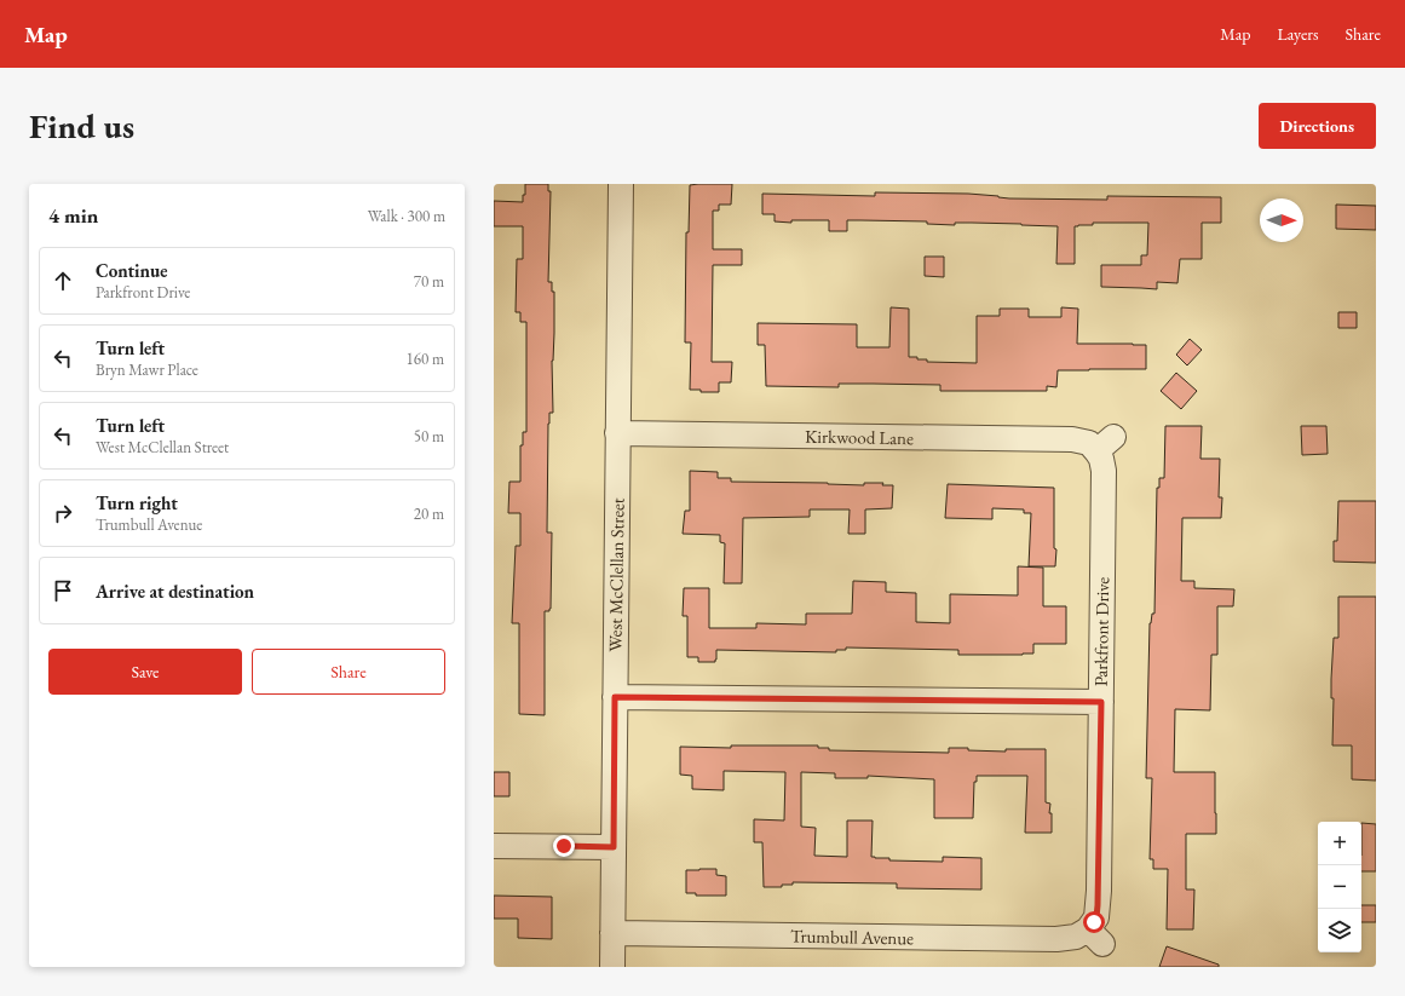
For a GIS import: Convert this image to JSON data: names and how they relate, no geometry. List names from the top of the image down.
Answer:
{
  "streets": {
    "street": [
      "Kirkwood Lane",
      "West McClellan Street",
      "Parkfront Drive",
      "Trumbull Avenue"
    ]
  },
  "crossings": [
    ["Kirkwood Lane", "West McClellan Street"],
    ["Kirkwood Lane", "Parkfront Drive"],
    ["West McClellan Street", "Trumbull Avenue"],
    ["Parkfront Drive", "Trumbull Avenue"]
  ],
  "north": "right",
  "page": {
    "header": "Map",
    "nav": ["Map", "Layers", "Share"],
    "buttons": [
      "Directions",
      ["Save", "Share"]
    ],
    "title": "Find us",
    "heading": ["4 min", "Walk · 300 m"],
    "list": [
      ["Continue", "Parkfront Drive", "70 m"],
      ["Turn left", "Bryn Mawr Place", "160 m"],
      ["Turn left", "West McClellan Street", "50 m"],
      ["Turn right", "Trumbull Avenue", "20 m"],
      "Arrive at destination"
    ],
    "map_buttons": ["+", "−"]
  }
}
